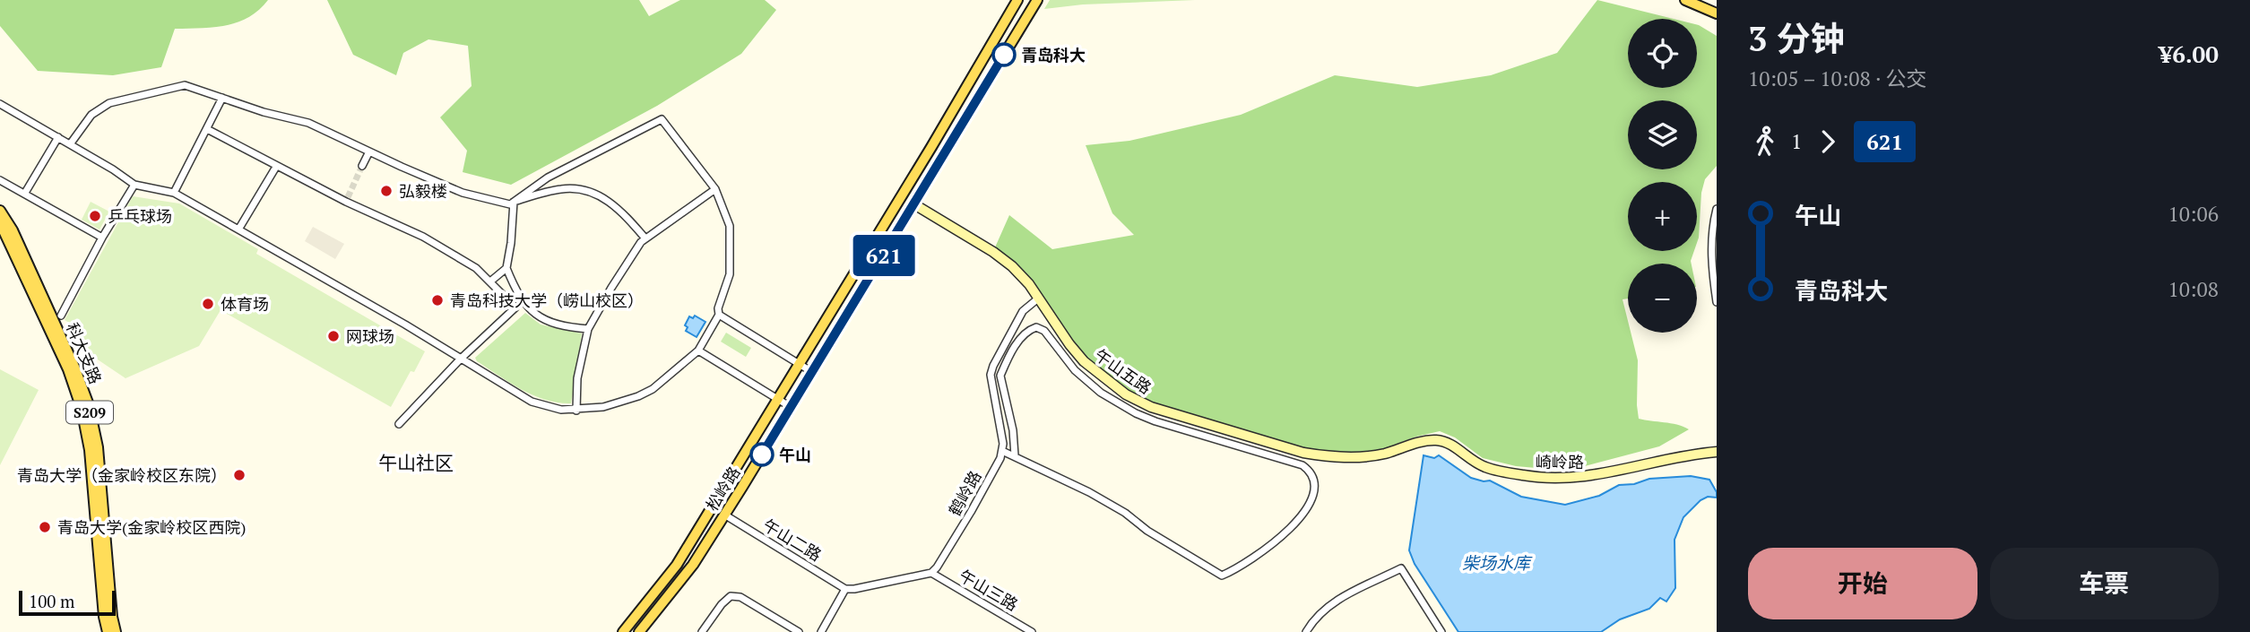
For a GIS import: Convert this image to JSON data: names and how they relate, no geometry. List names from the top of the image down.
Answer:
{
  "streets": {
    "main road": ["科大支路", "S209", "松岭路"],
    "street": [
      "午山五路",
      "崎岭路",
      "鹤岭路",
      "午山二路",
      "午山三路"
    ]
  },
  "crossings": [
    ["午山五路", "崎岭路"],
    ["午山五路", "松岭路"],
    ["松岭路", "午山二路"],
    ["鹤岭路", "午山三路"]
  ],
  "districts": ["午山社区"],
  "water": ["柴场水库"],
  "places": [
    "青岛科大",
    "弘毅楼",
    "乒乓球场",
    "青岛科技大学（崂山校区）",
    "体育场",
    "网球场",
    "午山",
    "青岛大学（金家岭校区东院）",
    "青岛大学(金家岭校区西院)"
  ],
  "lines": ["bus line 621"],
  "scale_bar": "100 m",
  "page": {
    "on_map": "621",
    "heading": ["3 分钟", "10:05 – 10:08 · 公交", "¥6.00"],
    "map_buttons": ["+", "−"],
    "legs": ["1", "621"],
    "list": [
      {
        "name": "午山",
        "value": "10:06"
      },
      {
        "name": "青岛科大",
        "value": "10:08"
      }
    ],
    "buttons": ["开始", "车票"],
    "scale": "100 m"
  }
}
